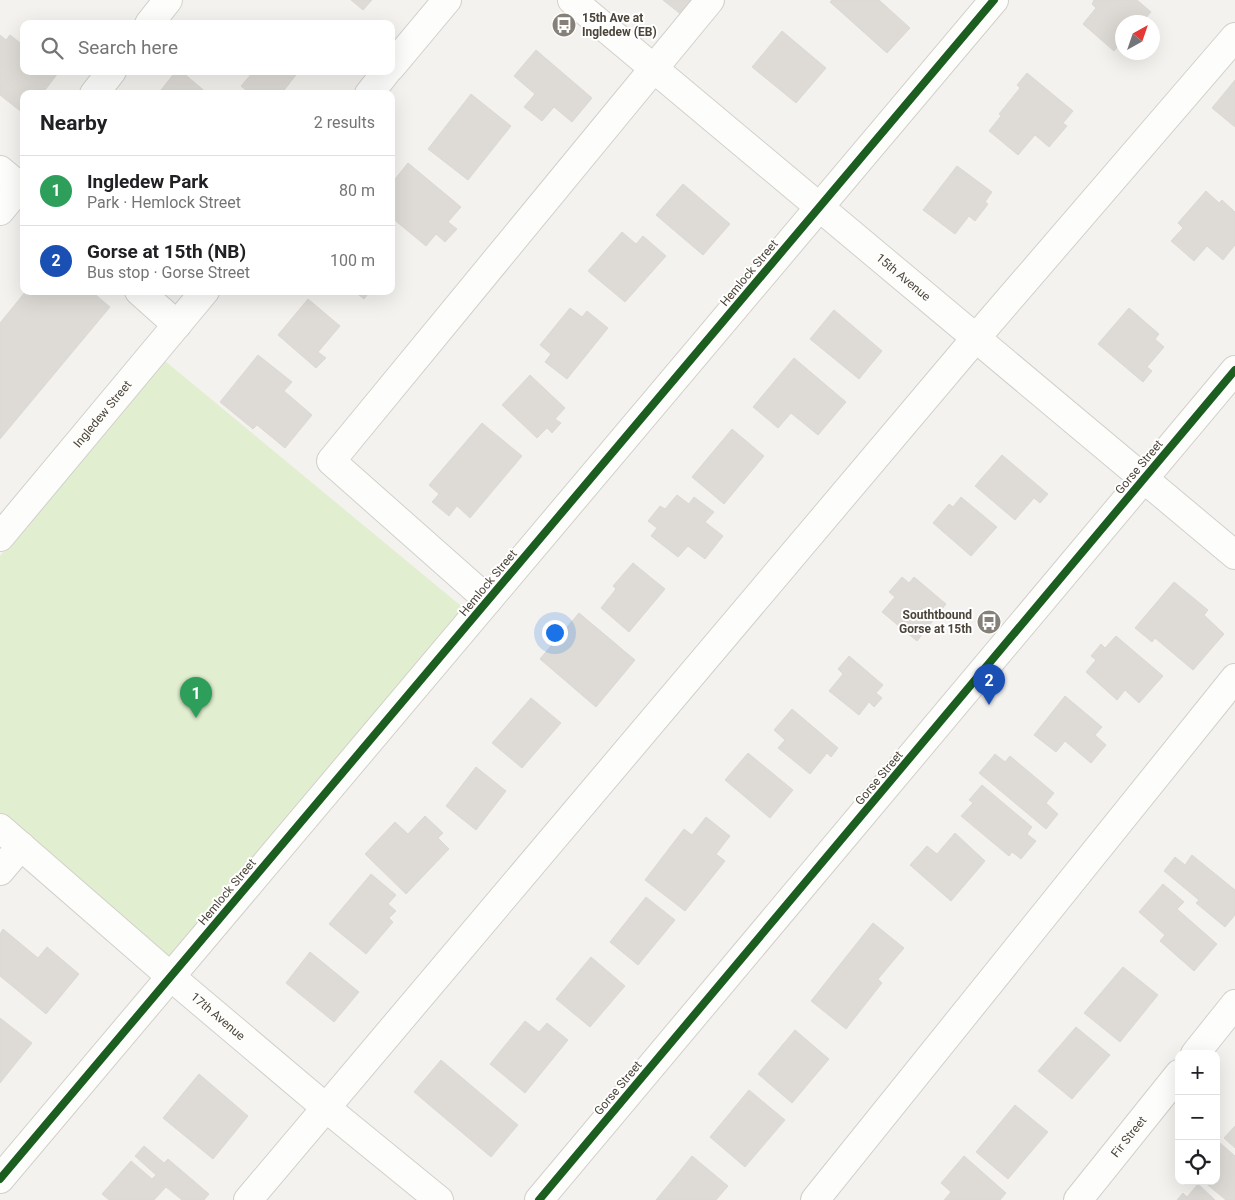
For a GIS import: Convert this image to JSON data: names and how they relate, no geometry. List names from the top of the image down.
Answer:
{
  "streets": {
    "street": [
      "Hemlock Street",
      "15th Avenue",
      "Ingledew Street",
      "Gorse Street",
      "17th Avenue",
      "Fir Street"
    ]
  },
  "crossings": [
    ["Hemlock Street", "15th Avenue"],
    ["Hemlock Street", "17th Avenue"],
    ["15th Avenue", "Gorse Street"]
  ],
  "places": {
    "bus stop": ["15th Ave at Ingledew (EB)", "Southtbound Gorse at 15th"]
  },
  "north": "top right",
  "page": {
    "search": "Search here",
    "heading": ["Nearby", "2 results"],
    "list": [
      {
        "mark": "1",
        "name": "Ingledew Park",
        "note": "Park · Hemlock Street",
        "value": "80 m"
      },
      {
        "mark": "2",
        "name": "Gorse at 15th (NB)",
        "note": "Bus stop · Gorse Street",
        "value": "100 m"
      }
    ],
    "pins": ["2", "1"],
    "map_buttons": ["+", "−"]
  }
}
